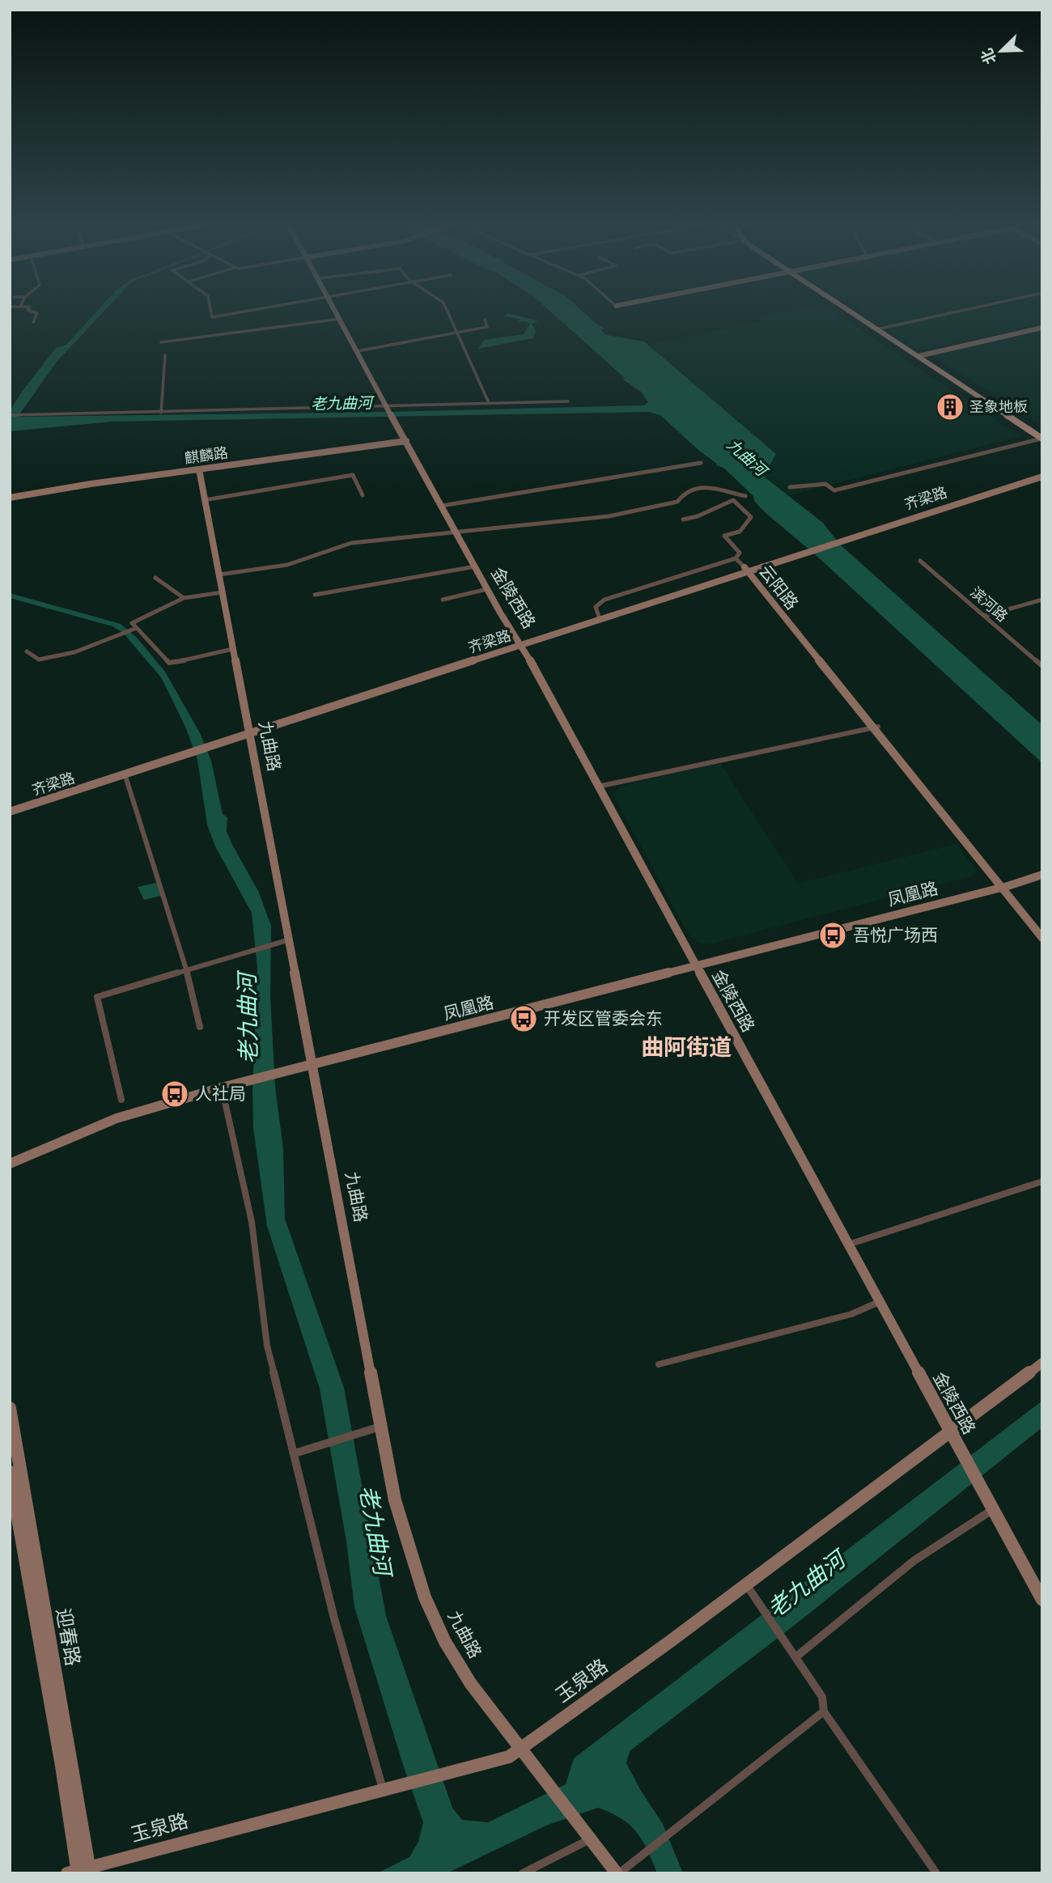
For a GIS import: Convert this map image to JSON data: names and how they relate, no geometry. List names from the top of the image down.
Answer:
{
  "streets": {
    "street": [
      "麒麟路",
      "齐梁路",
      "云阳路",
      "金陵西路",
      "滨河路",
      "九曲路",
      "凤凰路",
      "迎春路",
      "玉泉路"
    ]
  },
  "crossings": [
    ["麒麟路", "金陵西路"],
    ["麒麟路", "九曲路"],
    ["齐梁路", "云阳路"],
    ["齐梁路", "金陵西路"],
    ["齐梁路", "九曲路"],
    ["云阳路", "凤凰路"],
    ["金陵西路", "凤凰路"],
    ["金陵西路", "玉泉路"],
    ["九曲路", "凤凰路"],
    ["九曲路", "玉泉路"],
    ["迎春路", "玉泉路"]
  ],
  "districts": ["曲阿街道"],
  "water": ["老九曲河", "九曲河"],
  "places": {
    "building": ["圣象地板"],
    "bus stop": ["吾悦广场西", "开发区管委会东", "人社局"]
  },
  "north": "bottom left"
}
